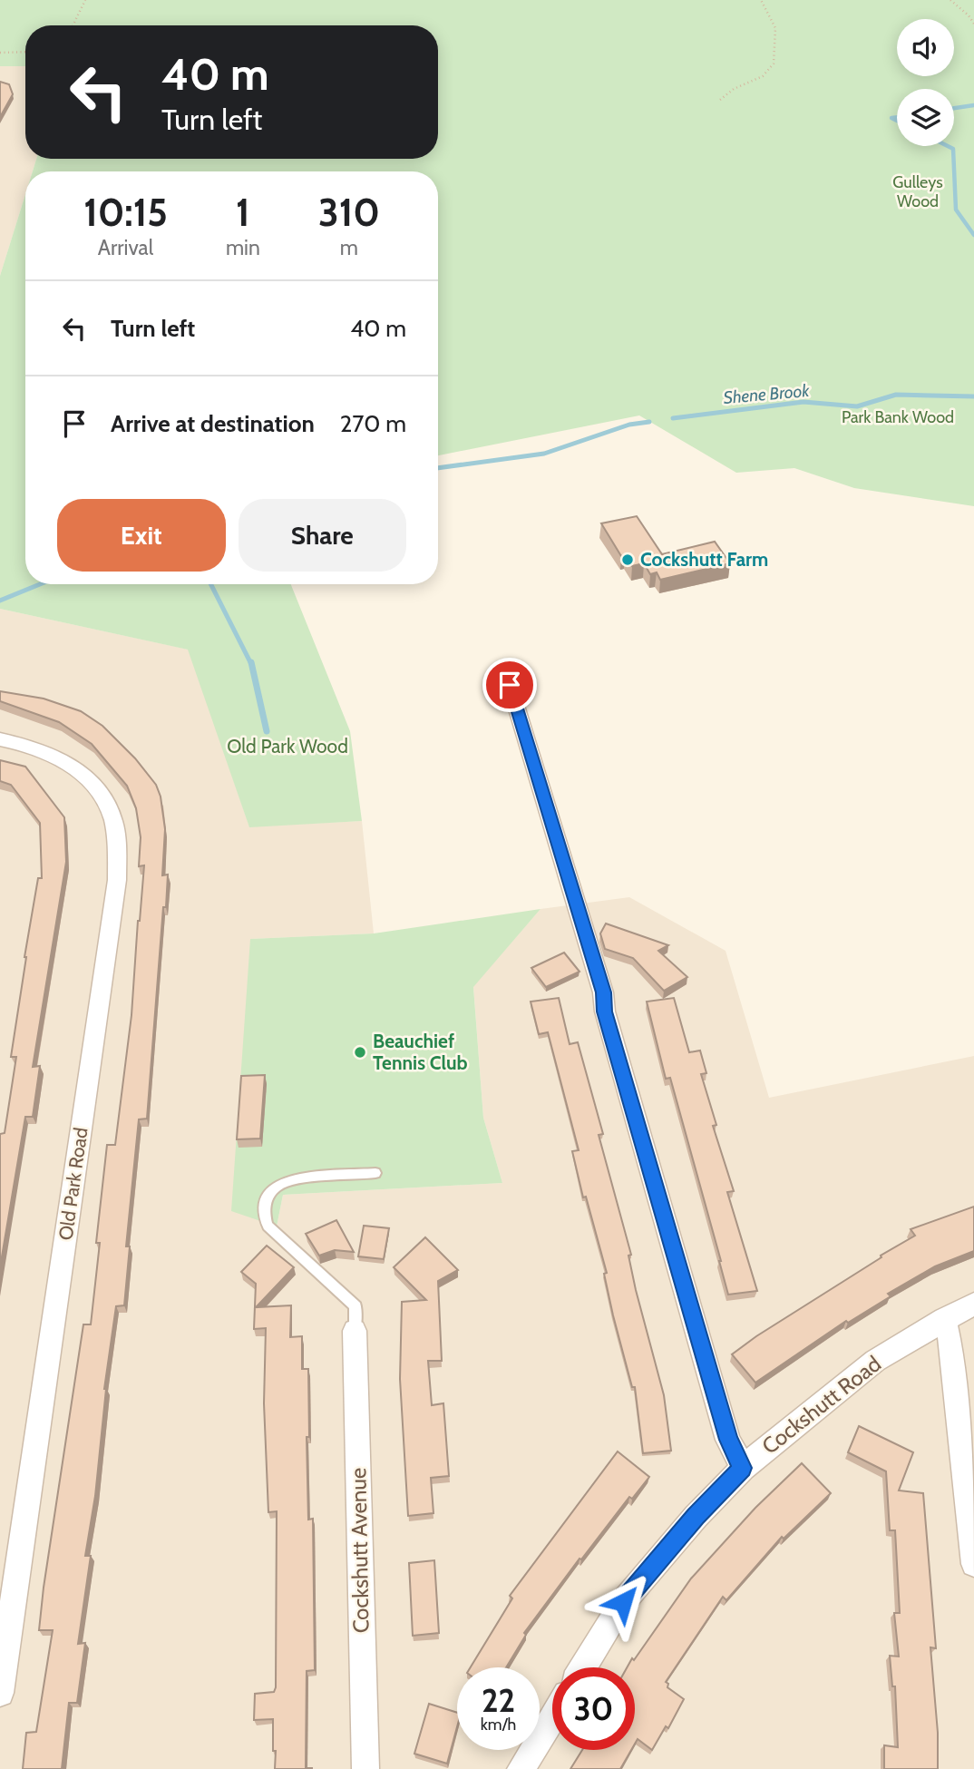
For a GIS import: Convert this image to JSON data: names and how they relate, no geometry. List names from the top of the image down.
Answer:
{
  "streets": {
    "street": ["Old Park Road", "Cockshutt Road", "Cockshutt Avenue"]
  },
  "water": ["Shene Brook"],
  "parks": ["Gulleys Wood", "Park Bank Wood", "Old Park Wood"],
  "places": ["Cockshutt Farm", "Beauchief Tennis Club"],
  "page": {
    "turn": ["40 m", "Turn left"],
    "eta": [
      "10:15",
      "Arrival",
      "1",
      "min",
      "310",
      "m"
    ],
    "list": [
      {
        "name": "Turn left",
        "value": "40 m"
      },
      {
        "name": "Arrive at destination",
        "value": "270 m"
      }
    ],
    "buttons": ["Exit", "Share"],
    "speed": "22 km/h",
    "limit": "30"
  }
}
